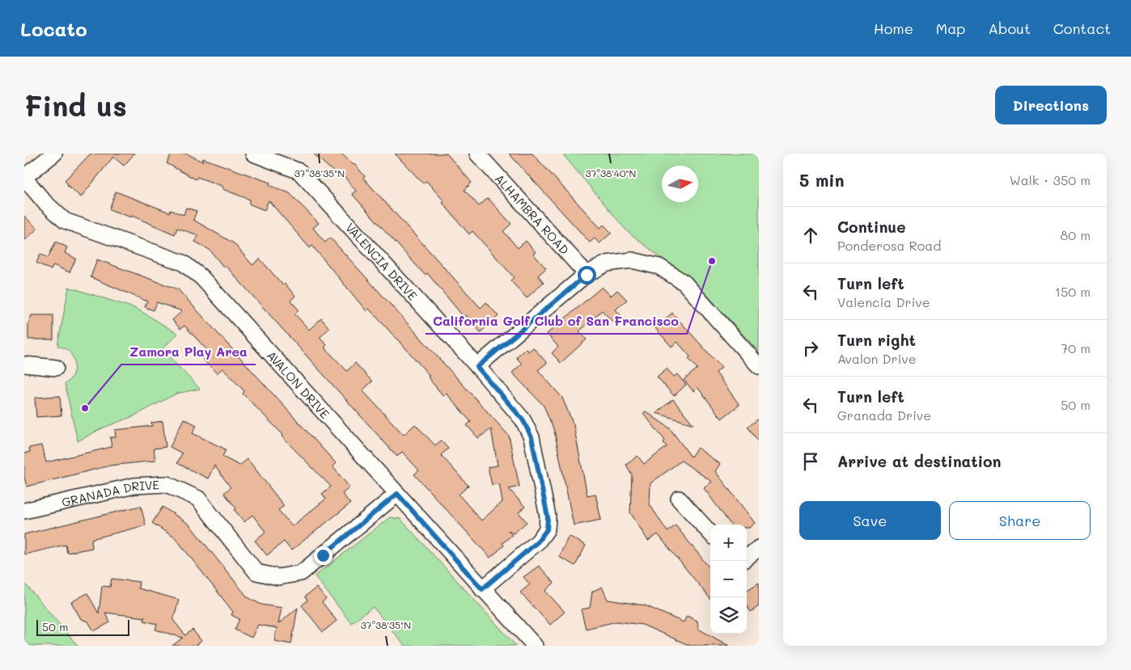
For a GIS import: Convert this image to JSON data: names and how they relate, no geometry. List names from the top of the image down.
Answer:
{
  "streets": {
    "street": [
      "ALHAMBRA ROAD",
      "VALENCIA DRIVE",
      "AVALON DRIVE",
      "GRANADA DRIVE"
    ]
  },
  "crossings": [
    ["VALENCIA DRIVE", "AVALON DRIVE"],
    ["AVALON DRIVE", "GRANADA DRIVE"]
  ],
  "places": ["California Golf Club of San Francisco", "Zamora Play Area"],
  "scale_bar": "50 m",
  "north": "right",
  "page": {
    "header": "Locato",
    "nav": [
      "Home",
      "Map",
      "About",
      "Contact"
    ],
    "buttons": [
      "Directions",
      ["Save", "Share"]
    ],
    "title": "Find us",
    "heading": ["5 min", "Walk · 350 m"],
    "list": [
      ["Continue", "Ponderosa Road", "80 m"],
      ["Turn left", "Valencia Drive", "150 m"],
      ["Turn right", "Avalon Drive", "70 m"],
      ["Turn left", "Granada Drive", "50 m"],
      "Arrive at destination"
    ],
    "map_buttons": ["+", "−"],
    "scale": "50 m"
  },
  "coordinates": ["37°38'35\"N", "37°38'40\"N"]
}
